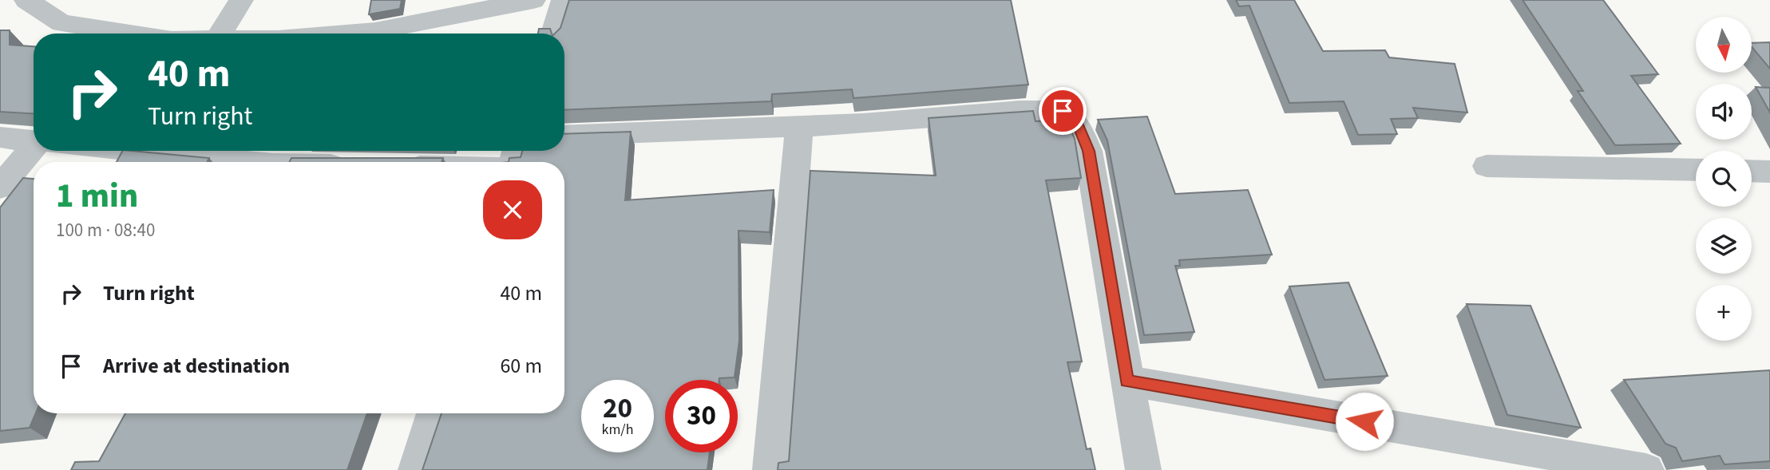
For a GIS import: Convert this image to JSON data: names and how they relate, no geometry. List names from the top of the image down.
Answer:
{
  "north": "bottom",
  "page": {
    "map_buttons": "+",
    "turn": ["40 m", "Turn right"],
    "heading": ["1 min", "100 m · 08:40"],
    "list": [
      {
        "name": "Turn right",
        "value": "40 m"
      },
      {
        "name": "Arrive at destination",
        "value": "60 m"
      }
    ],
    "speed": "20 km/h",
    "limit": "30"
  }
}
